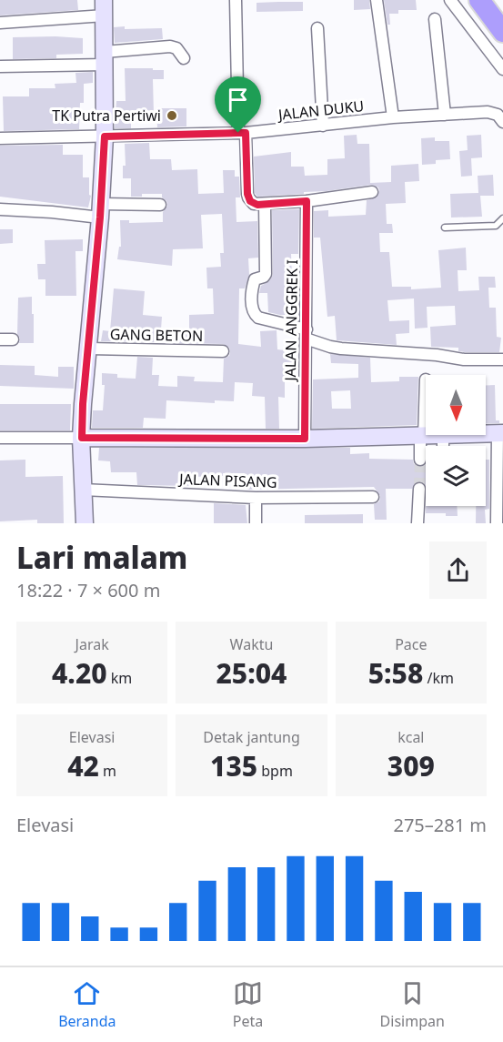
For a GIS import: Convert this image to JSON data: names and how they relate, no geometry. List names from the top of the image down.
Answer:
{
  "streets": {
    "street": [
      "JALAN DUKU",
      "JALAN ANGGREK I",
      "GANG BETON",
      "JALAN PISANG"
    ]
  },
  "places": ["TK Putra Pertiwi"],
  "north": "bottom",
  "page": {
    "heading": ["Lari malam", "18:22 · 7 × 600 m"],
    "stats": [
      ["Jarak", "4.20 km"],
      ["Waktu", "25:04"],
      ["Pace", "5:58 /km"],
      ["Elevasi", "42 m"],
      ["Detak jantung", "135 bpm"],
      ["kcal", "309"]
    ],
    "chart": ["Elevasi", "275–281 m"],
    "tabs": ["Beranda", "Peta", "Disimpan"]
  }
}
